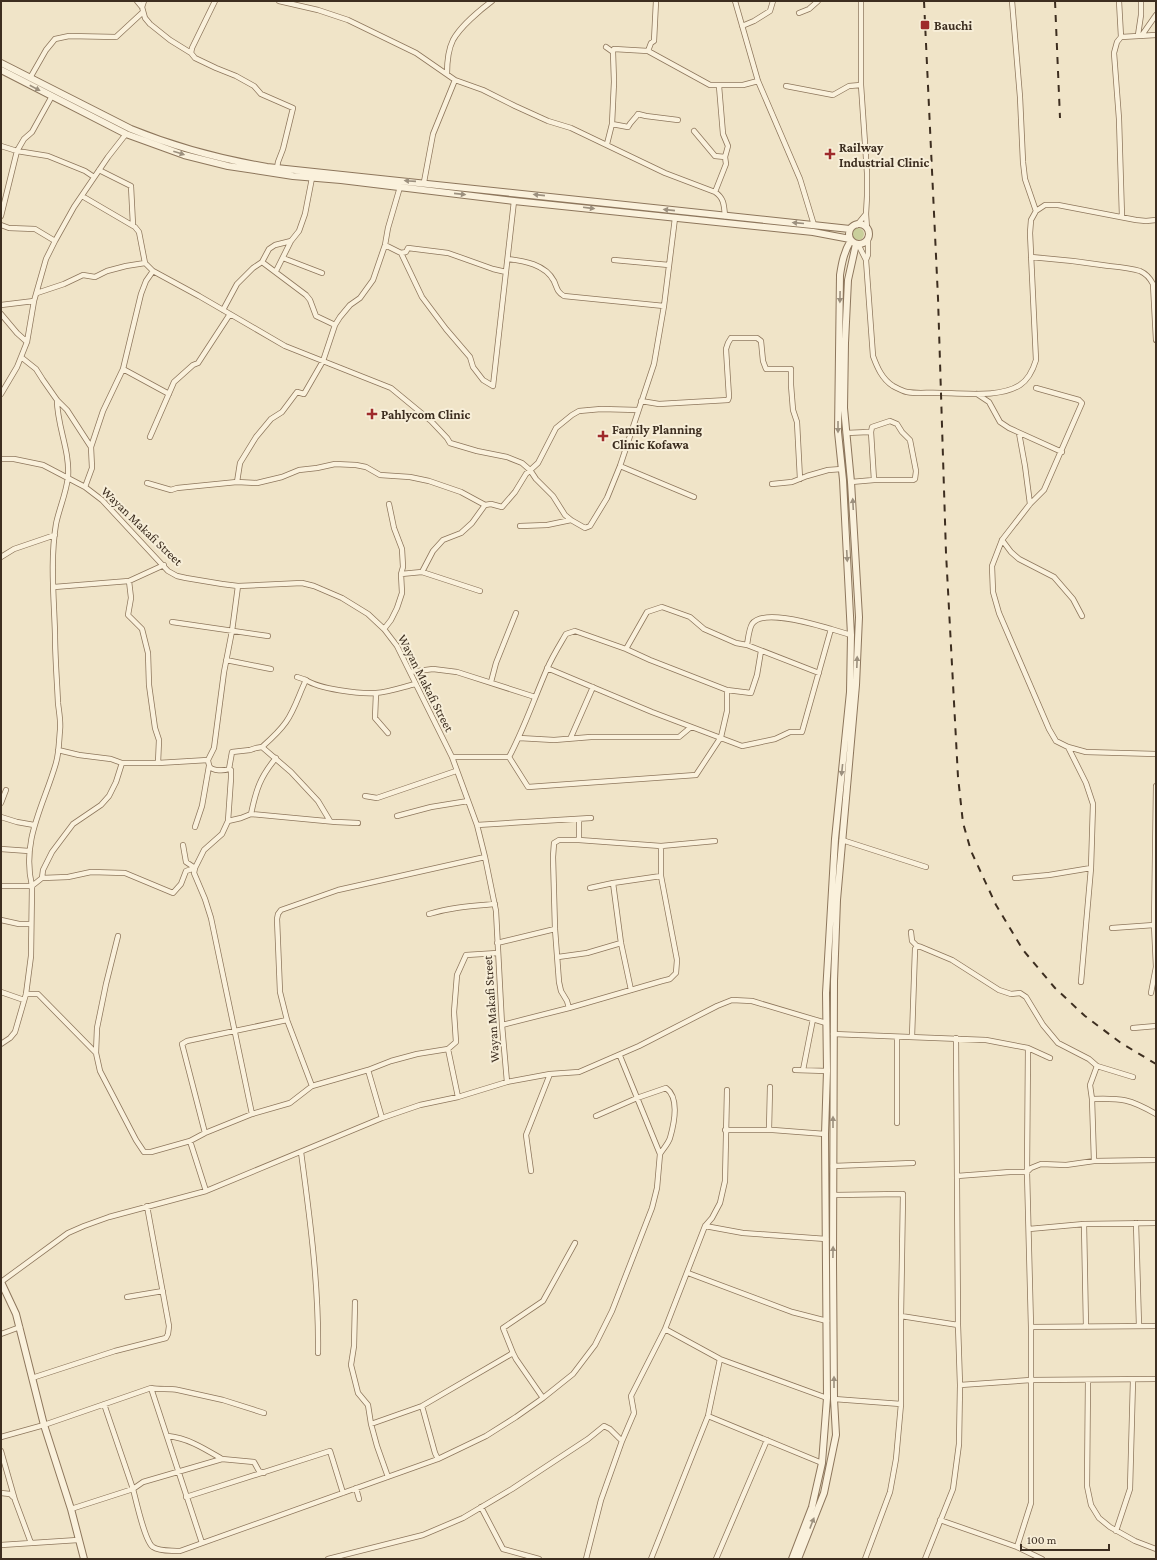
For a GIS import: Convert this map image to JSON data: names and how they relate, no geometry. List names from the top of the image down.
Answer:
{
  "streets": {
    "street": ["Wayan Makafi Street"]
  },
  "places": {
    "transit": ["Bauchi"],
    "health": ["Railway Industrial Clinic", "Pahlycom Clinic", "Family Planning Clinic Kofawa"]
  },
  "scale_bar": "100 m"
}
